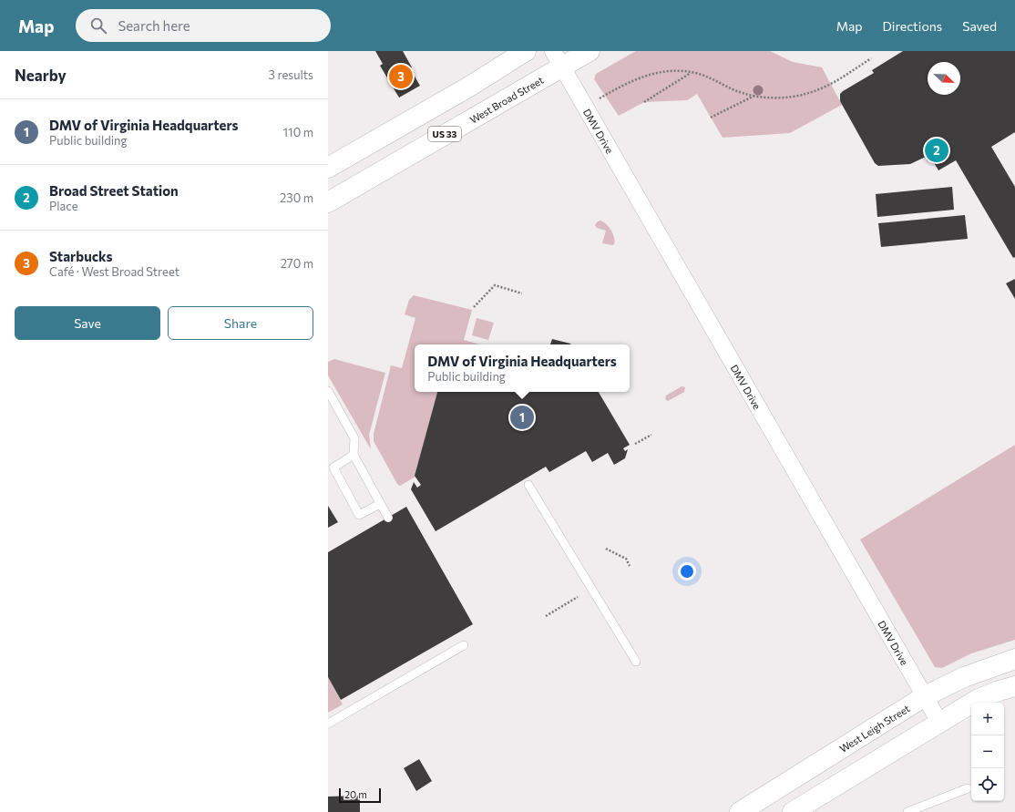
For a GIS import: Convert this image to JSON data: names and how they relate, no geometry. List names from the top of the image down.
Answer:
{
  "streets": {
    "street": [
      "West Broad Street",
      "DMV Drive",
      "US 33",
      "West Leigh Street"
    ]
  },
  "crossings": [
    ["West Broad Street", "DMV Drive"],
    ["DMV Drive", "West Leigh Street"]
  ],
  "scale_bar": "20 m",
  "north": "bottom right",
  "page": {
    "header": "Map",
    "search": "Search here",
    "nav": ["Map", "Directions", "Saved"],
    "heading": ["Nearby", "3 results"],
    "pins": ["3", "2", "1"],
    "list": [
      {
        "mark": "1",
        "name": "DMV of Virginia Headquarters",
        "note": "Public building",
        "value": "110 m"
      },
      {
        "mark": "2",
        "name": "Broad Street Station",
        "note": "Place",
        "value": "230 m"
      },
      {
        "mark": "3",
        "name": "Starbucks",
        "note": "Café · West Broad Street",
        "value": "270 m"
      }
    ],
    "buttons": ["Save", "Share"],
    "popup": ["DMV of Virginia Headquarters", "Public building"],
    "map_buttons": ["+", "−"],
    "scale": "20 m"
  }
}
